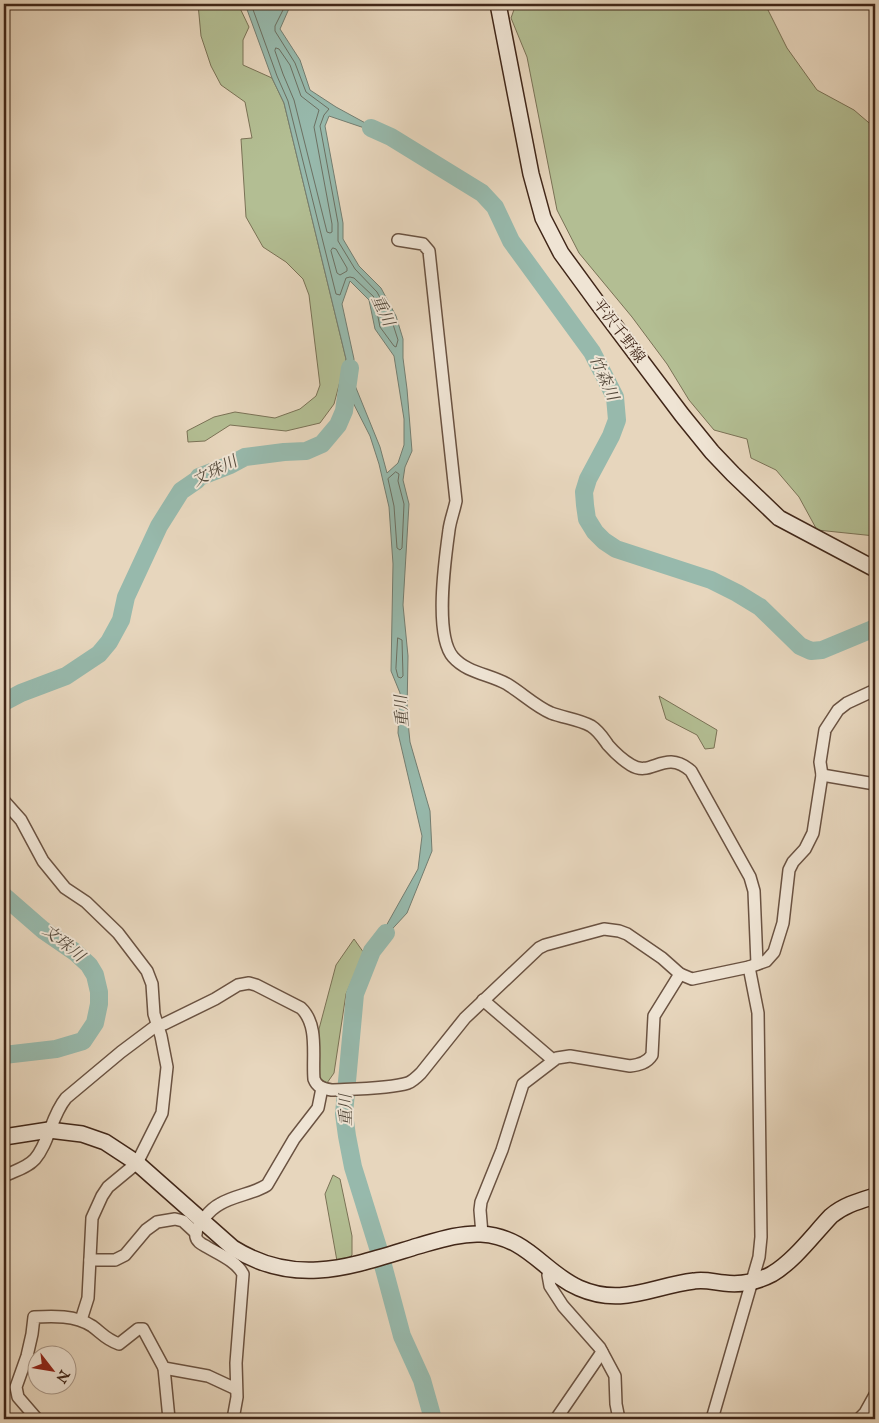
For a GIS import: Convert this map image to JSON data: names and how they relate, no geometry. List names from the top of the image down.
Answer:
{
  "streets": {
    "street": ["平沢千野線"]
  },
  "water": ["重川", "竹森川", "文珠川"],
  "north": "bottom right"
}
